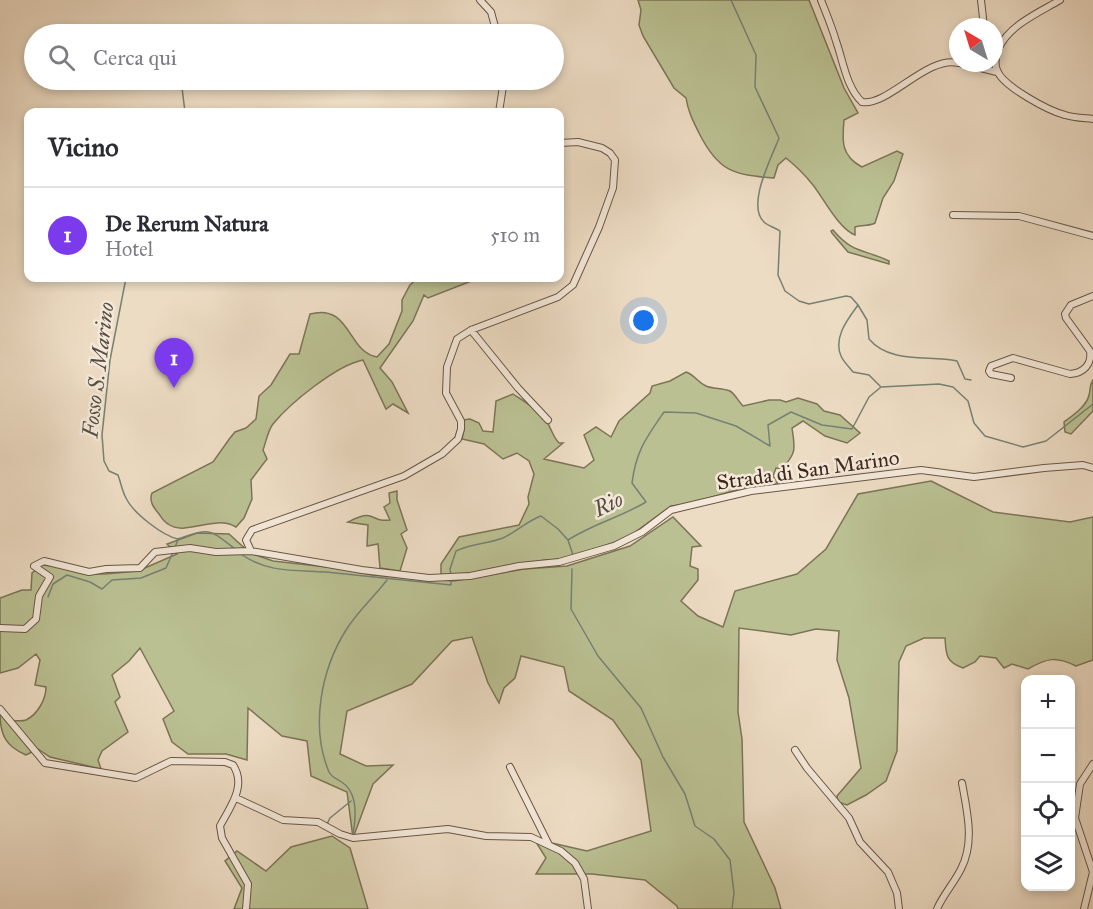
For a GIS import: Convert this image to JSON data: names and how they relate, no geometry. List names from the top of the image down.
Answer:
{
  "streets": {
    "street": ["Strada di San Marino"]
  },
  "water": ["Fosso S. Marino", "Rio"],
  "north": "top left",
  "page": {
    "search": "Cerca qui",
    "heading": "Vicino",
    "list": [
      {
        "mark": "1",
        "name": "De Rerum Natura",
        "note": "Hotel",
        "value": "510 m"
      }
    ],
    "pins": "1",
    "map_buttons": ["+", "−"]
  }
}
